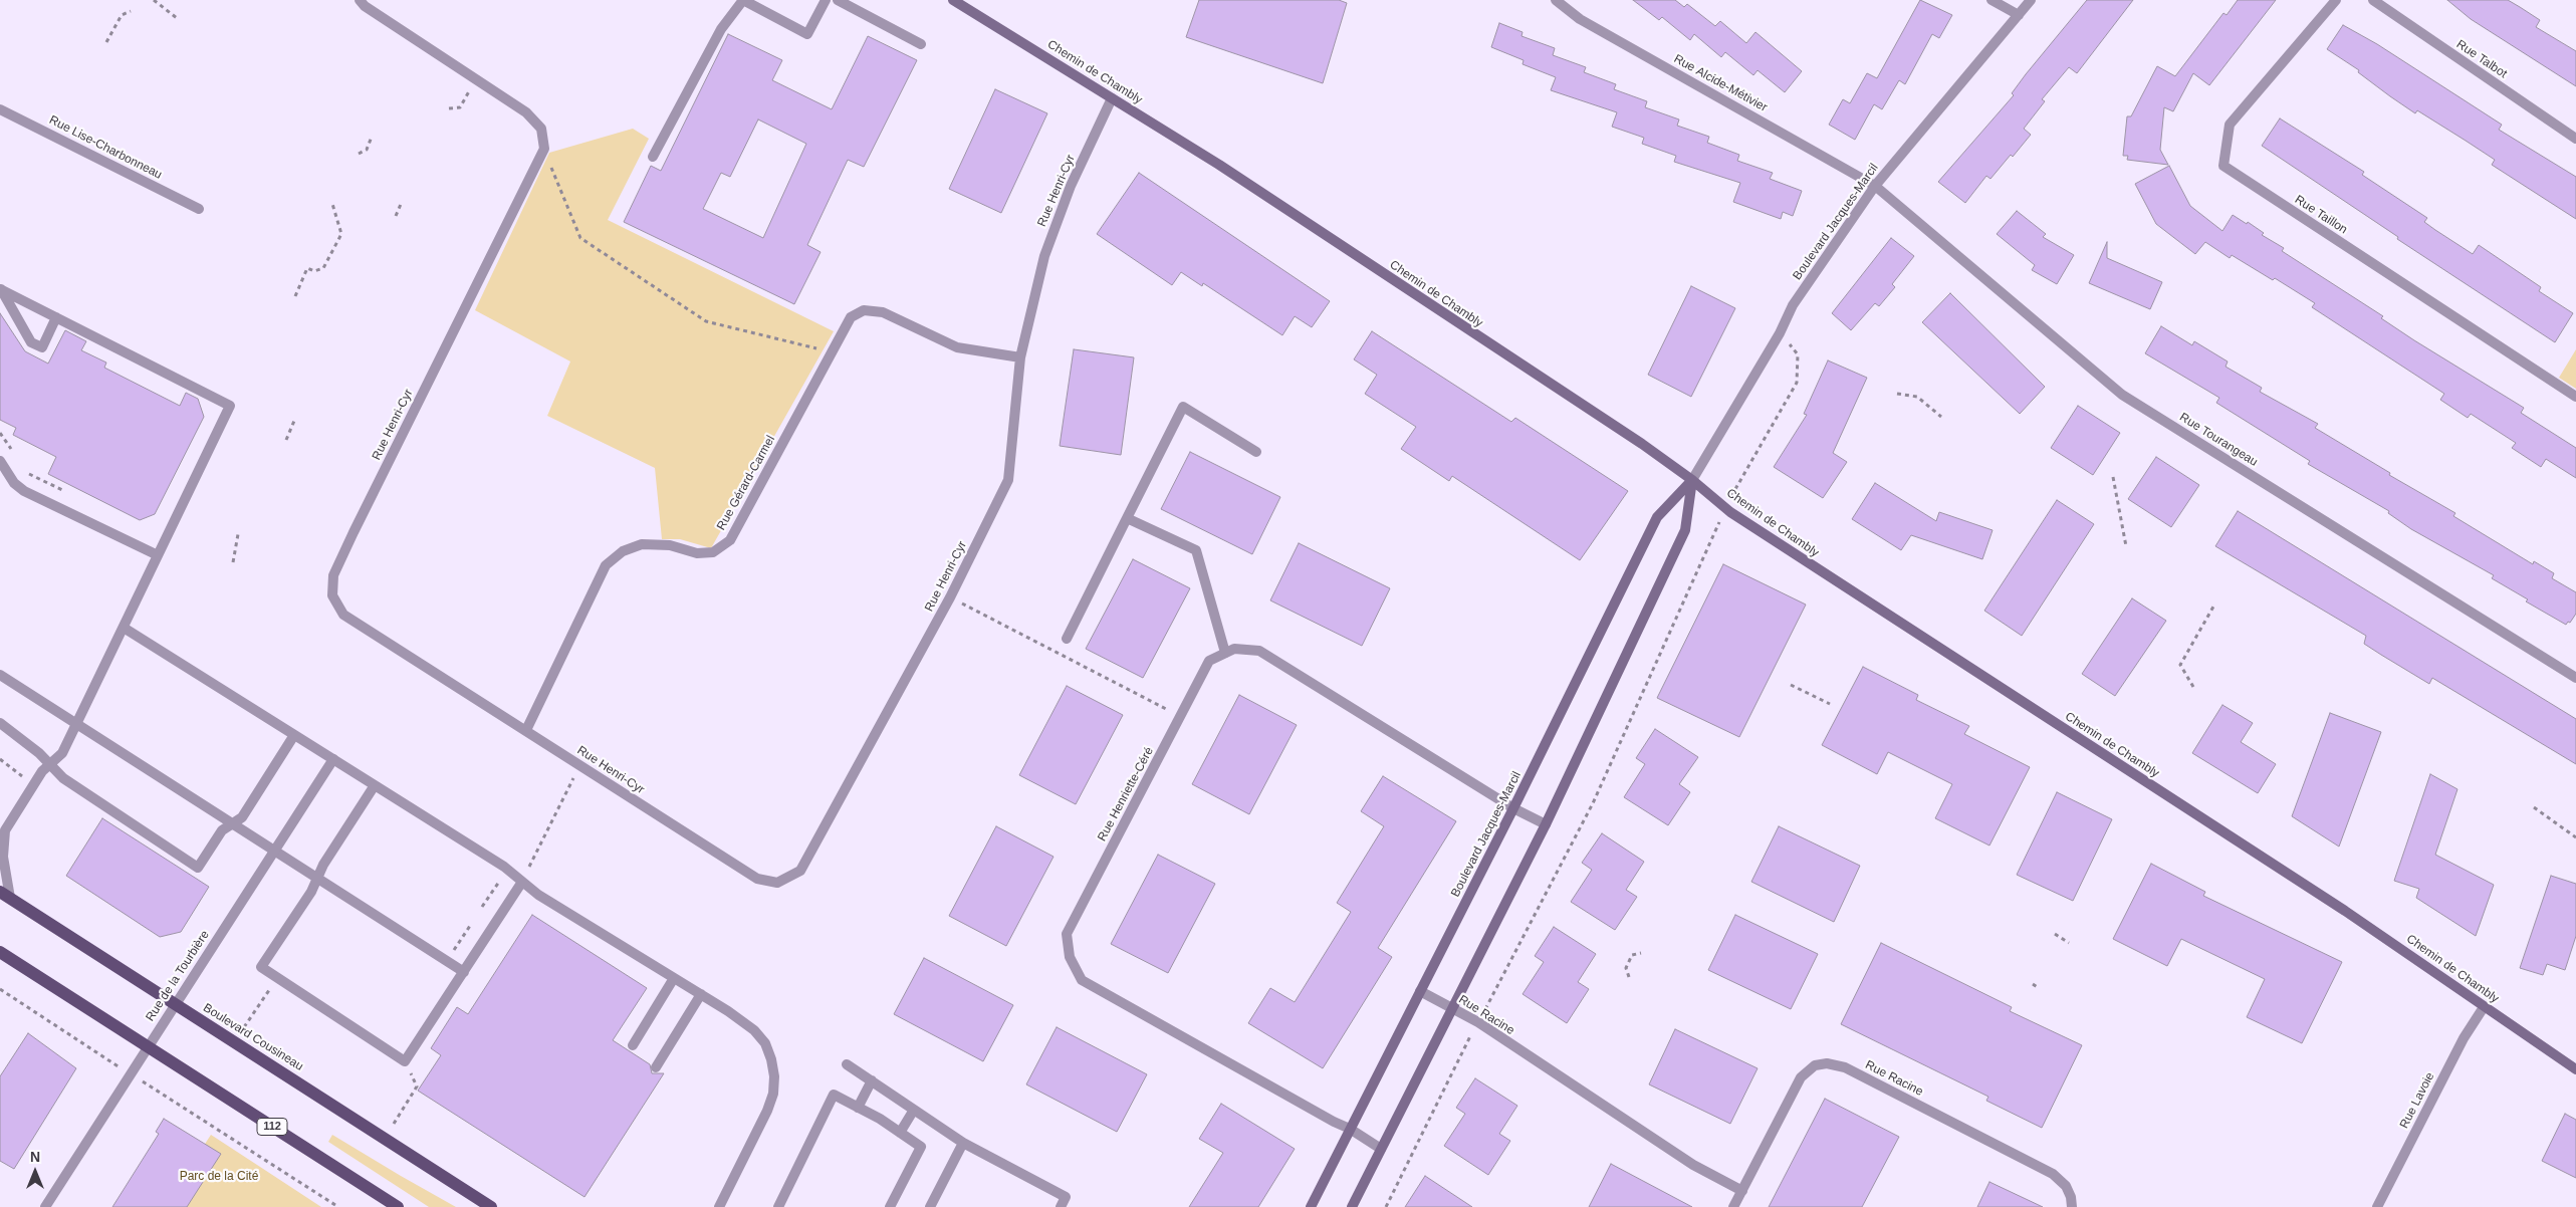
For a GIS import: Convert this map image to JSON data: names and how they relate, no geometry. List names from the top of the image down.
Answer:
{
  "streets": {
    "main road": ["Boulevard Cousineau", "112"],
    "street": [
      "Rue Talbot",
      "Chemin de Chambly",
      "Rue Alcide-Métivier",
      "Rue Lise-Charbonneau",
      "Rue Henri-Cyr",
      "Rue Taillon",
      "Boulevard Jacques-Marcil",
      "Rue Tourangeau",
      "Rue Gérard-Carmel",
      "Rue Henriette-Céré",
      "Rue de la Tourbière",
      "Rue Racine",
      "Rue Lavoie"
    ]
  },
  "crossings": [
    ["Chemin de Chambly", "Rue Henri-Cyr"],
    ["Chemin de Chambly", "Boulevard Jacques-Marcil"],
    ["Chemin de Chambly", "Rue Lavoie"],
    ["Rue Alcide-Métivier", "Boulevard Jacques-Marcil"],
    ["Rue Alcide-Métivier", "Rue Tourangeau"],
    ["Rue Henri-Cyr", "Rue Gérard-Carmel"],
    ["Boulevard Jacques-Marcil", "Rue Tourangeau"],
    ["Boulevard Jacques-Marcil", "Rue Henriette-Céré"],
    ["Boulevard Jacques-Marcil", "Rue Racine"],
    ["Rue de la Tourbière", "Boulevard Cousineau"],
    ["Rue de la Tourbière", "112"]
  ],
  "parks": ["Parc de la Cité"],
  "north": "top"
}
